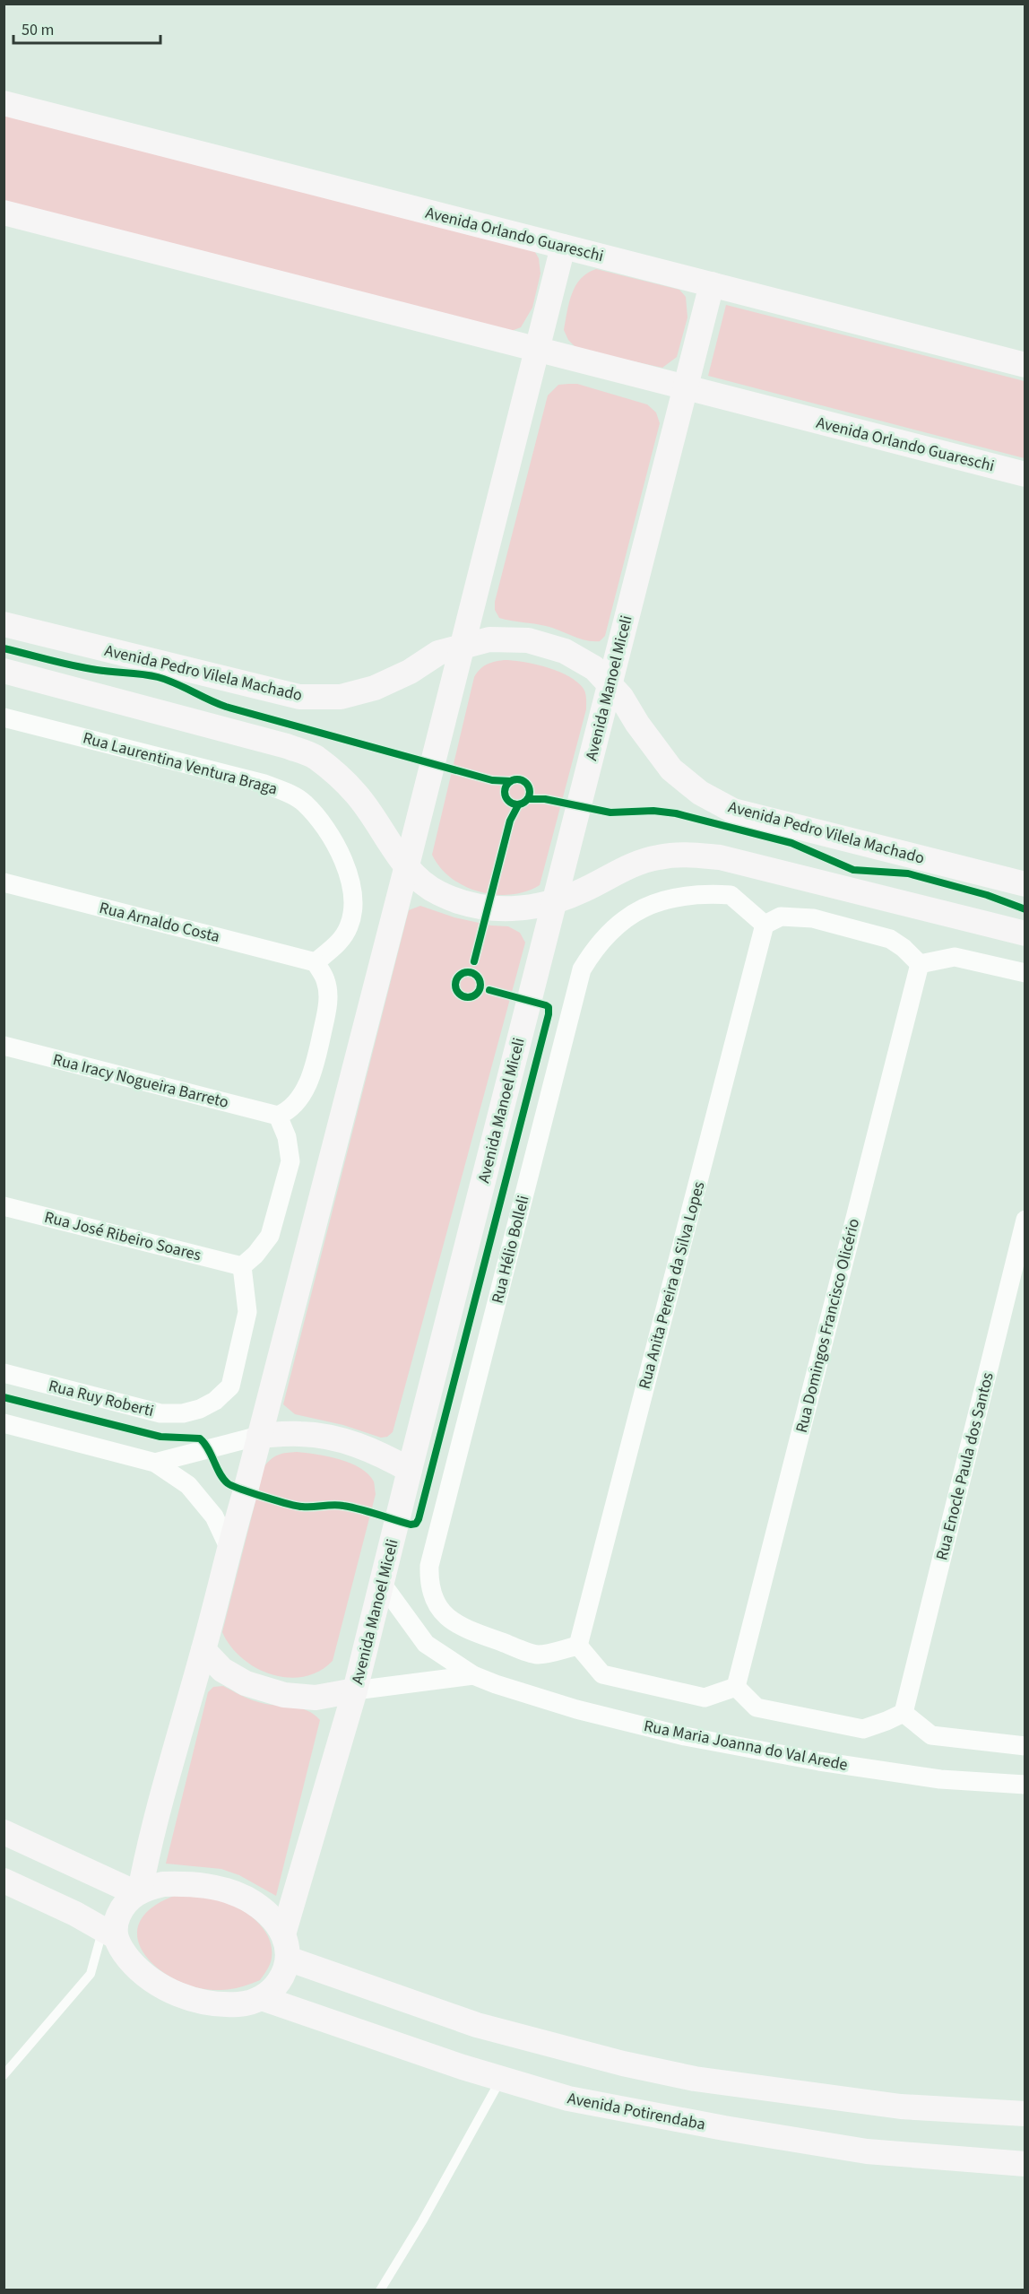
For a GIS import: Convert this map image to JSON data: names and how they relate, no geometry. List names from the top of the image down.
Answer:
{
  "streets": {
    "street": [
      "Avenida Orlando Guareschi",
      "Avenida Pedro Vilela Machado",
      "Avenida Manoel Miceli",
      "Rua Laurentina Ventura Braga",
      "Rua Arnaldo Costa",
      "Rua Iracy Nogueira Barreto",
      "Rua José Ribeiro Soares",
      "Rua Hélio Bolleli",
      "Rua Anita Pereira da Silva Lopes",
      "Rua Domingos Francisco Olicério",
      "Rua Ruy Roberti",
      "Rua Enocle Paula dos Santos",
      "Rua Maria Joanna do Val Arede",
      "Avenida Potirendaba"
    ]
  },
  "crossings": [
    ["Avenida Orlando Guareschi", "Avenida Manoel Miceli"],
    ["Avenida Pedro Vilela Machado", "Avenida Manoel Miceli"],
    ["Avenida Manoel Miceli", "Rua Maria Joanna do Val Arede"],
    ["Avenida Manoel Miceli", "Avenida Potirendaba"],
    ["Rua Laurentina Ventura Braga", "Rua Arnaldo Costa"],
    ["Rua José Ribeiro Soares", "Rua Ruy Roberti"],
    ["Rua Hélio Bolleli", "Rua Anita Pereira da Silva Lopes"]
  ],
  "scale_bar": "50 m"
}
